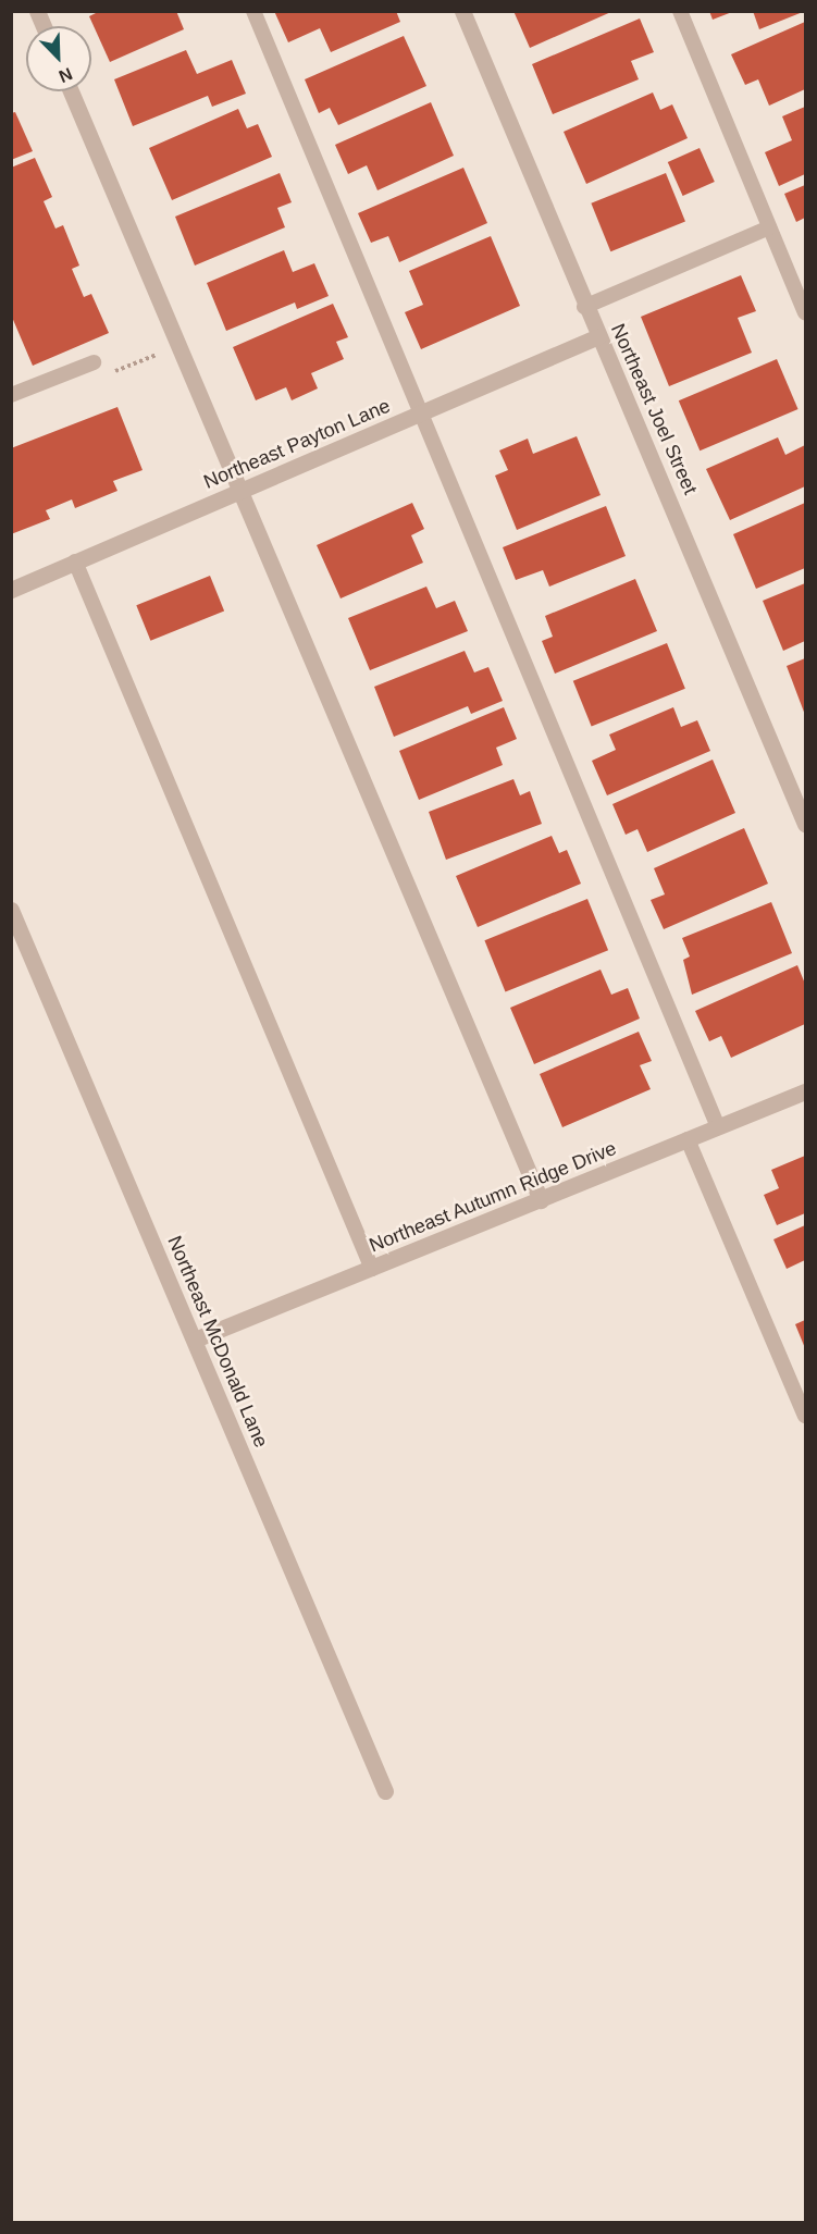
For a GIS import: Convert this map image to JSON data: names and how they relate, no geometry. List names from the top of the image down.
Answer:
{
  "streets": {
    "street": [
      "Northeast Joel Street",
      "Northeast Payton Lane",
      "Northeast Autumn Ridge Drive",
      "Northeast McDonald Lane"
    ]
  },
  "crossings": [
    ["Northeast Joel Street", "Northeast Payton Lane"],
    ["Northeast Autumn Ridge Drive", "Northeast McDonald Lane"]
  ],
  "north": "bottom right"
}
